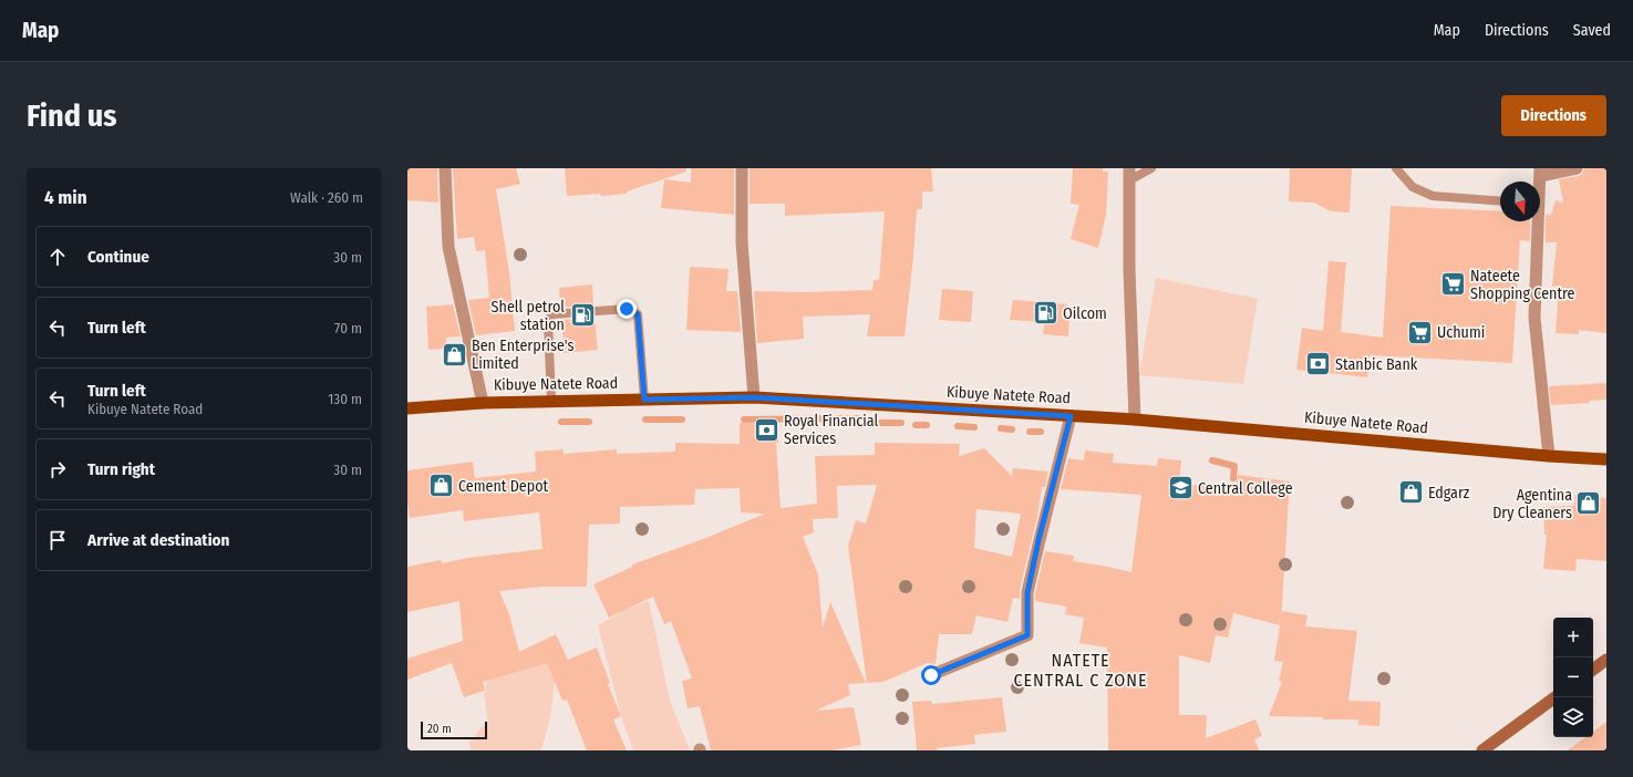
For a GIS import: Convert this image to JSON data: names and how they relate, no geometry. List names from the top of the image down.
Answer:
{
  "streets": {
    "main road": ["Kibuye Natete Road"]
  },
  "districts": ["NATETE CENTRAL C ZONE"],
  "places": {
    "supermarket": ["Nateete Shopping Centre", "Uchumi"],
    "fuel station": ["Oilcom", "Shell petrol station"],
    "shop": [
      "Ben Enterprise's Limited",
      "Cement Depot",
      "Edgarz",
      "Agentina Dry Cleaners"
    ],
    "bank": ["Stanbic Bank", "Royal Financial Services"],
    "school or university": ["Central College"]
  },
  "scale_bar": "20 m",
  "north": "bottom",
  "page": {
    "header": "Map",
    "nav": ["Map", "Directions", "Saved"],
    "buttons": "Directions",
    "title": "Find us",
    "heading": ["4 min", "Walk · 260 m"],
    "list": [
      ["Continue", "30 m"],
      ["Turn left", "70 m"],
      ["Turn left", "Kibuye Natete Road", "130 m"],
      ["Turn right", "30 m"],
      "Arrive at destination"
    ],
    "map_buttons": ["+", "−"],
    "scale": "20 m"
  }
}
